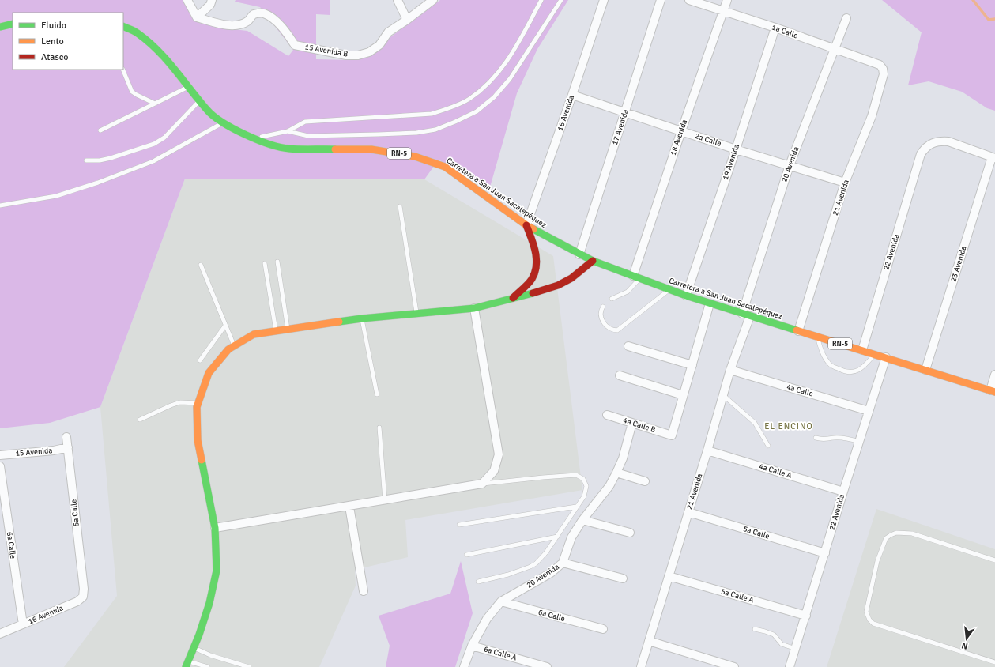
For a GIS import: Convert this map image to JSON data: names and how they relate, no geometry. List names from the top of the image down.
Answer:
{
  "streets": {
    "main road": ["RN-5", "Carretera a San Juan Sacatepéquez"],
    "street": [
      "1a Calle",
      "15 Avenida B",
      "16 Avenida",
      "17 Avenida",
      "18 Avenida",
      "2a Calle",
      "19 Avenida",
      "20 Avenida",
      "21 Avenida",
      "22 Avenida",
      "23 Avenida",
      "4a Calle",
      "4a Calle B",
      "15 Avenida",
      "4a Calle A",
      "5a Calle",
      "6a Calle",
      "5a Calle A",
      "6a Calle A"
    ]
  },
  "crossings": [
    ["1a Calle", "18 Avenida"],
    ["1a Calle", "19 Avenida"],
    ["1a Calle", "20 Avenida"],
    ["1a Calle", "21 Avenida"],
    ["16 Avenida", "2a Calle"],
    ["16 Avenida", "Carretera a San Juan Sacatepéquez"],
    ["16 Avenida", "5a Calle"],
    ["16 Avenida", "6a Calle"],
    ["17 Avenida", "2a Calle"],
    ["17 Avenida", "Carretera a San Juan Sacatepéquez"],
    ["18 Avenida", "2a Calle"],
    ["18 Avenida", "Carretera a San Juan Sacatepéquez"],
    ["2a Calle", "19 Avenida"],
    ["2a Calle", "20 Avenida"],
    ["2a Calle", "21 Avenida"],
    ["19 Avenida", "Carretera a San Juan Sacatepéquez"],
    ["20 Avenida", "Carretera a San Juan Sacatepéquez"],
    ["20 Avenida", "21 Avenida"],
    ["20 Avenida", "4a Calle B"],
    ["20 Avenida", "6a Calle"],
    ["20 Avenida", "6a Calle A"],
    ["Carretera a San Juan Sacatepéquez", "21 Avenida"],
    ["Carretera a San Juan Sacatepéquez", "22 Avenida"],
    ["Carretera a San Juan Sacatepéquez", "23 Avenida"],
    ["21 Avenida", "4a Calle"],
    ["21 Avenida", "4a Calle A"],
    ["21 Avenida", "5a Calle"],
    ["21 Avenida", "5a Calle A"],
    ["22 Avenida", "23 Avenida"],
    ["22 Avenida", "4a Calle"],
    ["22 Avenida", "4a Calle A"],
    ["22 Avenida", "5a Calle"],
    ["22 Avenida", "5a Calle A"],
    ["15 Avenida", "5a Calle"]
  ],
  "districts": ["EL ENCINO"],
  "legend": ["Fluido", "Lento", "Atasco"],
  "north": "bottom"
}
